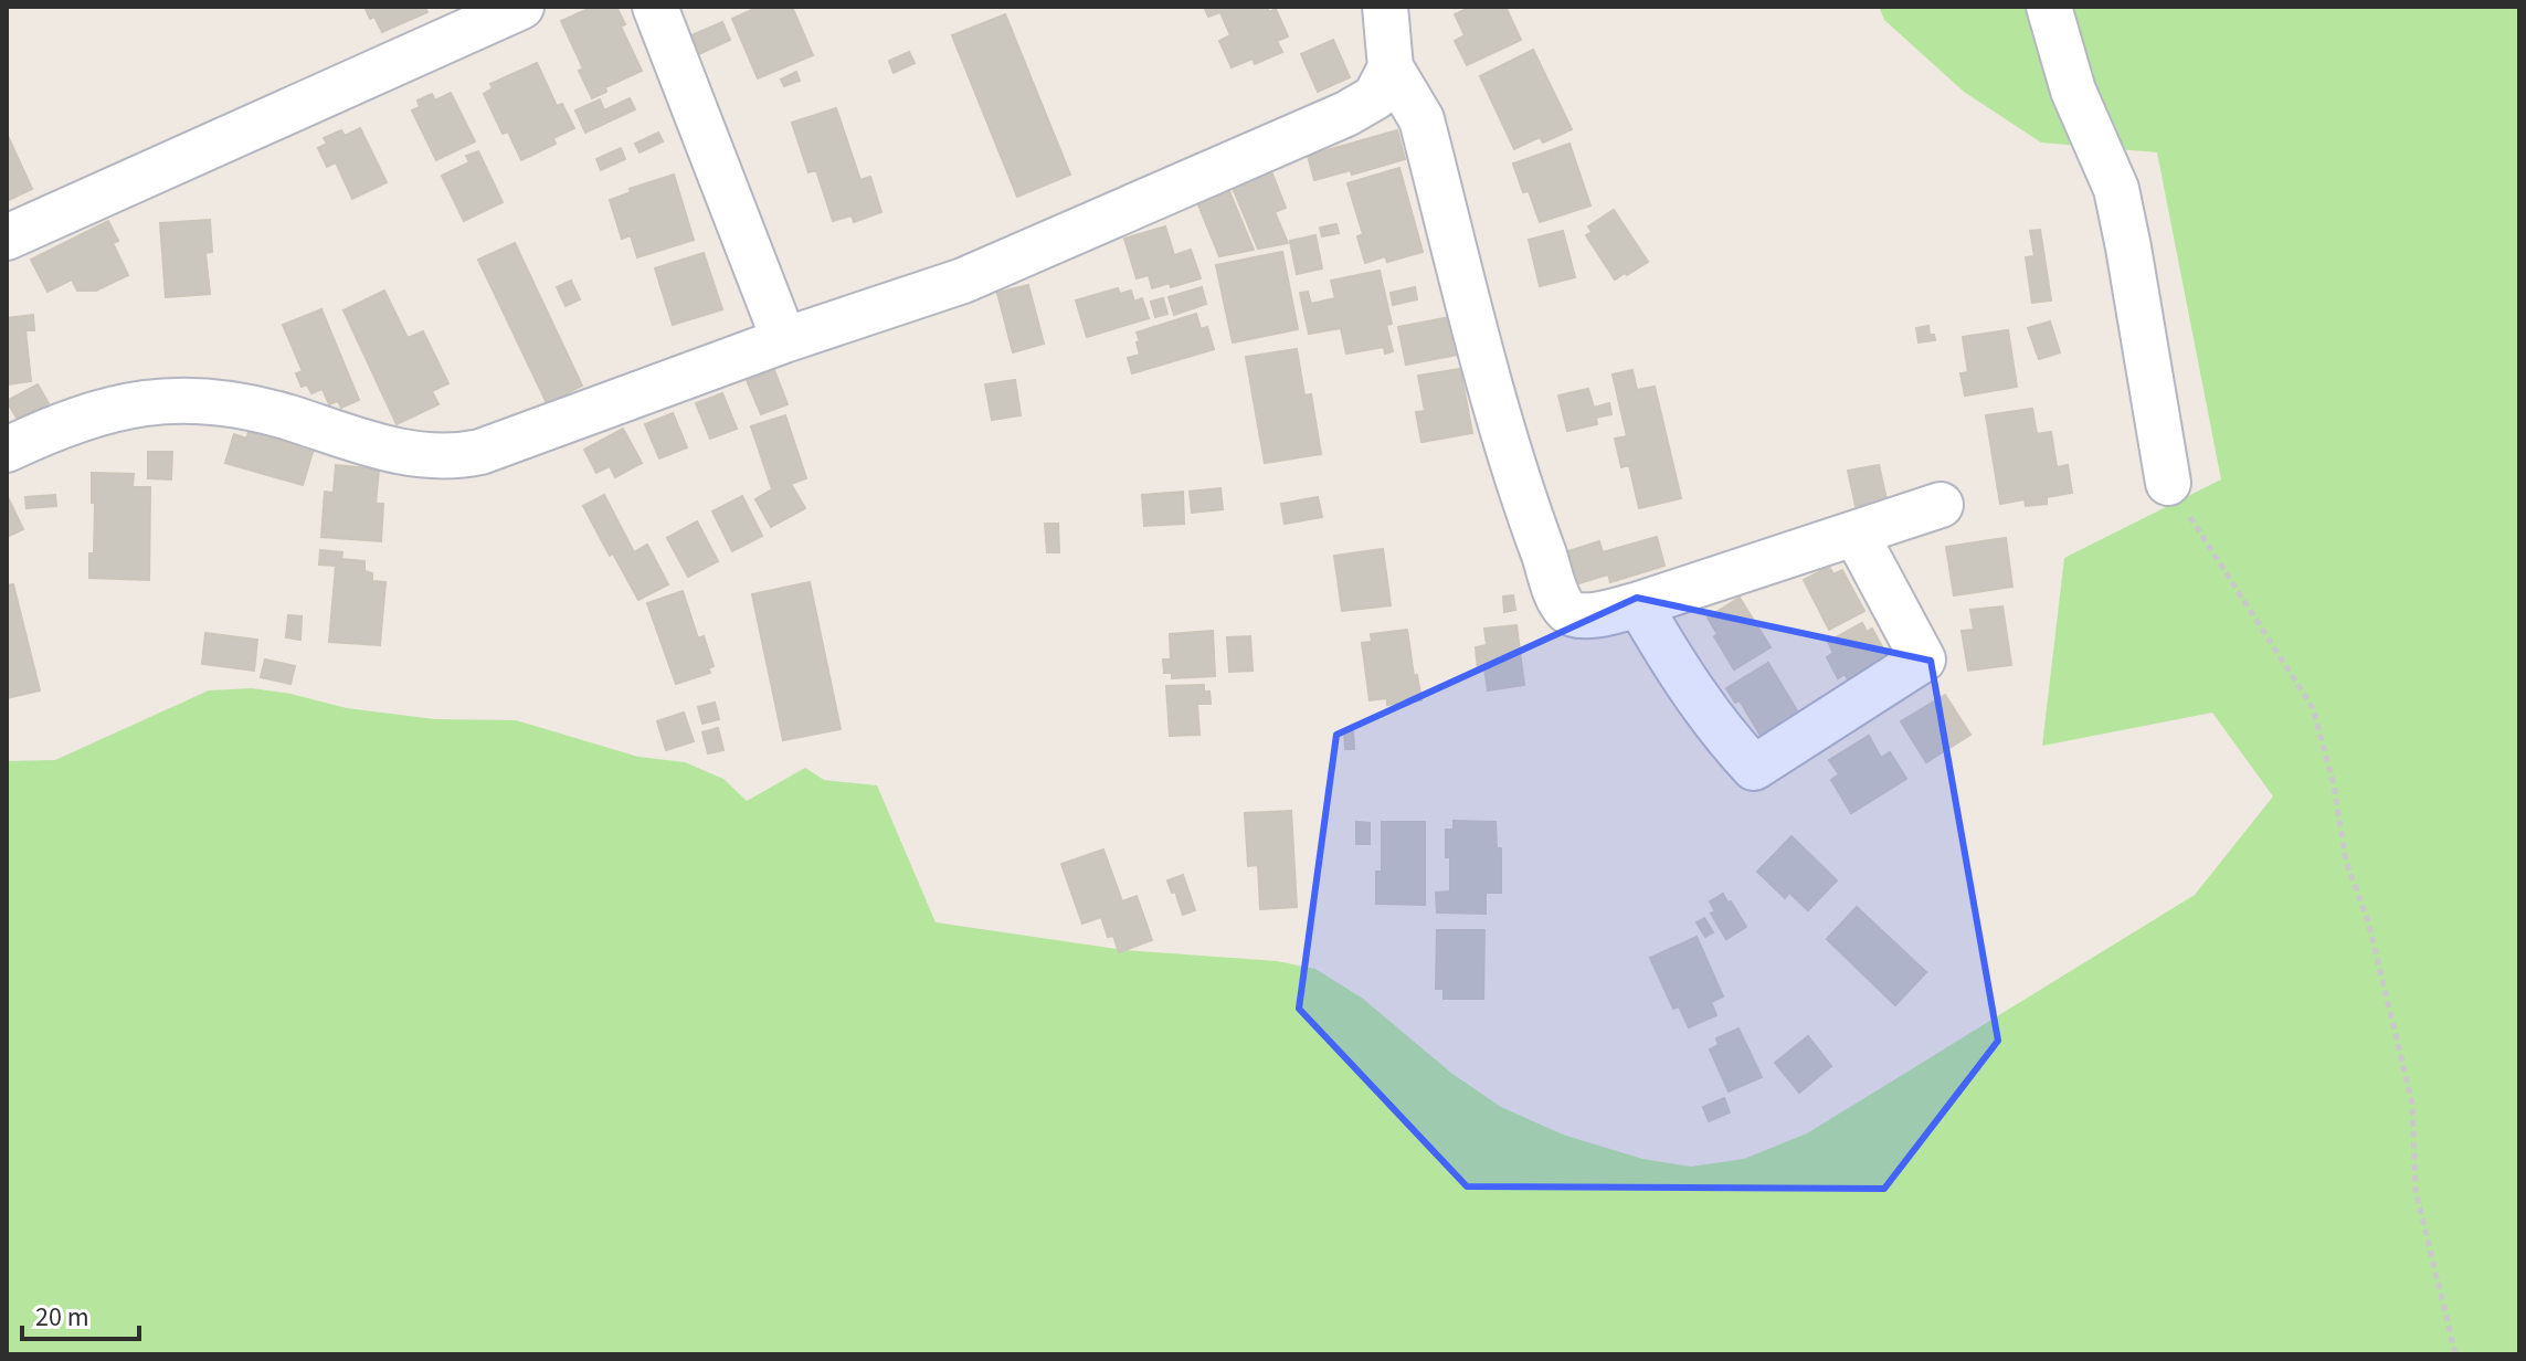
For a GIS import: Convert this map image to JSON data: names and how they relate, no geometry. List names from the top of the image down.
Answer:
{
  "scale_bar": "20 m"
}
